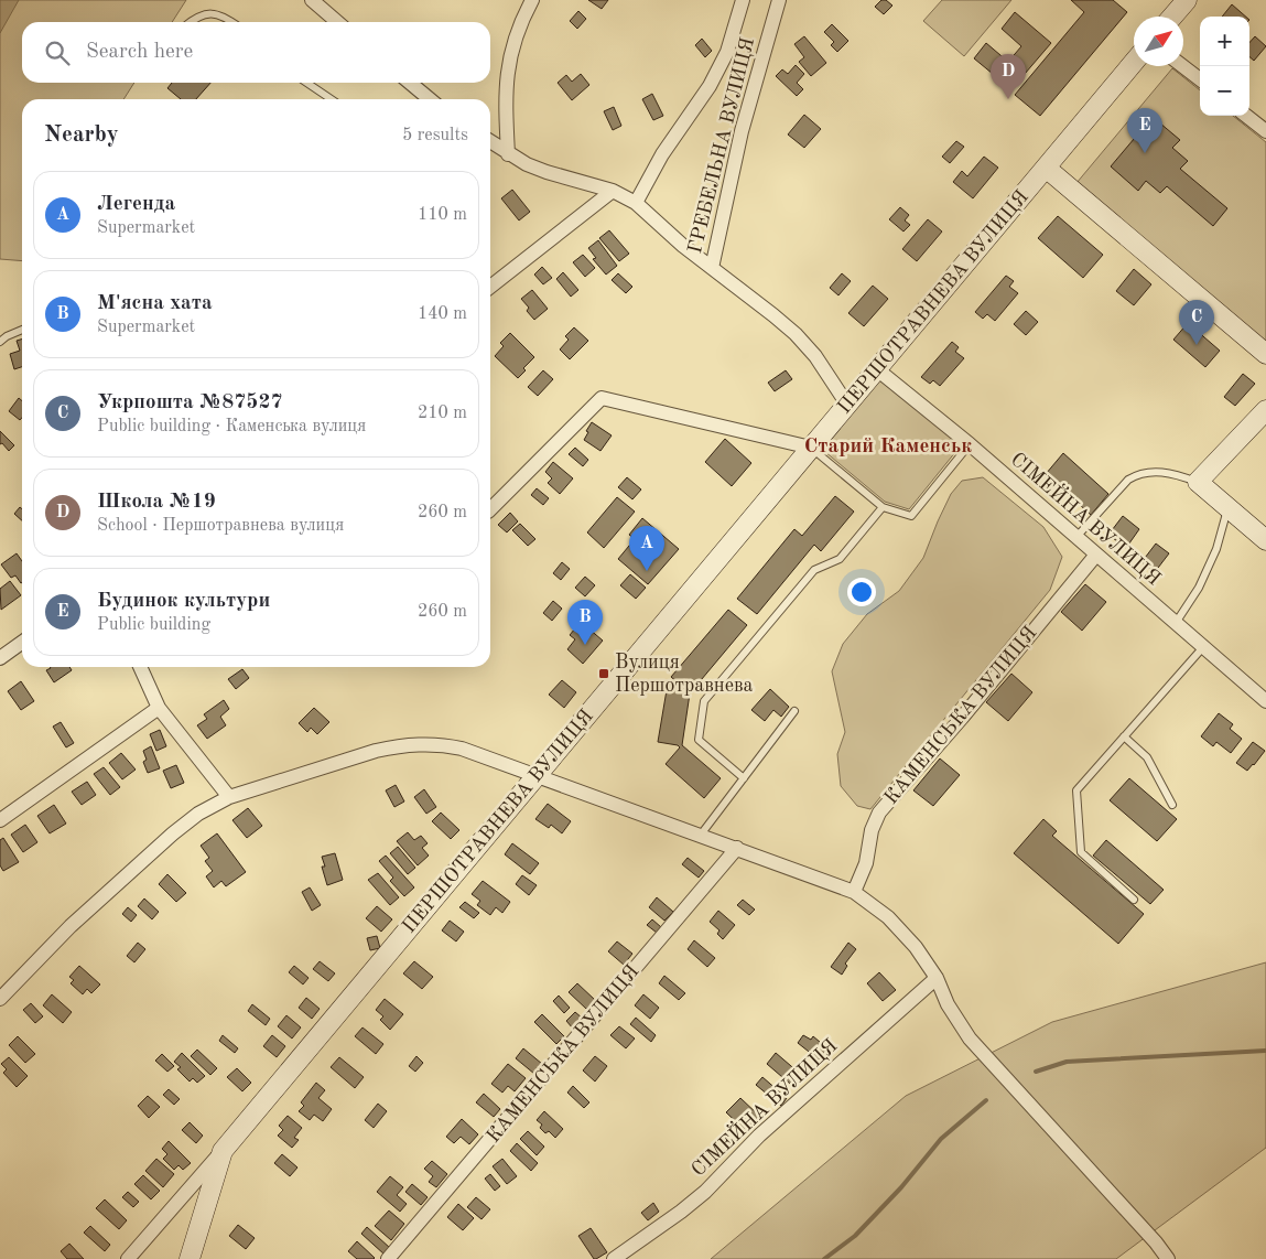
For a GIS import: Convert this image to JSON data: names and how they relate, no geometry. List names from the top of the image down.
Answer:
{
  "streets": {
    "street": [
      "ГРЕБЕЛЬНА ВУЛИЦЯ",
      "ПЕРШОТРАВНЕВА ВУЛИЦЯ",
      "СІМЕЙНА ВУЛИЦЯ",
      "КАМЕНСЬКА ВУЛИЦЯ"
    ]
  },
  "crossings": [
    ["ПЕРШОТРАВНЕВА ВУЛИЦЯ", "СІМЕЙНА ВУЛИЦЯ"],
    ["СІМЕЙНА ВУЛИЦЯ", "КАМЕНСЬКА ВУЛИЦЯ"]
  ],
  "districts": ["Старий Каменськ"],
  "places": {
    "transit": ["Вулиця Першотравнева"]
  },
  "north": "top right",
  "page": {
    "map_buttons": ["+", "−"],
    "search": "Search here",
    "pins": [
      "D",
      "E",
      "C",
      "A",
      "B"
    ],
    "heading": ["Nearby", "5 results"],
    "list": [
      {
        "mark": "A",
        "name": "Легенда",
        "note": "Supermarket",
        "value": "110 m"
      },
      {
        "mark": "B",
        "name": "М'ясна хата",
        "note": "Supermarket",
        "value": "140 m"
      },
      {
        "mark": "C",
        "name": "Укрпошта №87527",
        "note": "Public building · Каменська вулиця",
        "value": "210 m"
      },
      {
        "mark": "D",
        "name": "Школа №19",
        "note": "School · Першотравнева вулиця",
        "value": "260 m"
      },
      {
        "mark": "E",
        "name": "Будинок культури",
        "note": "Public building",
        "value": "260 m"
      }
    ]
  }
}
